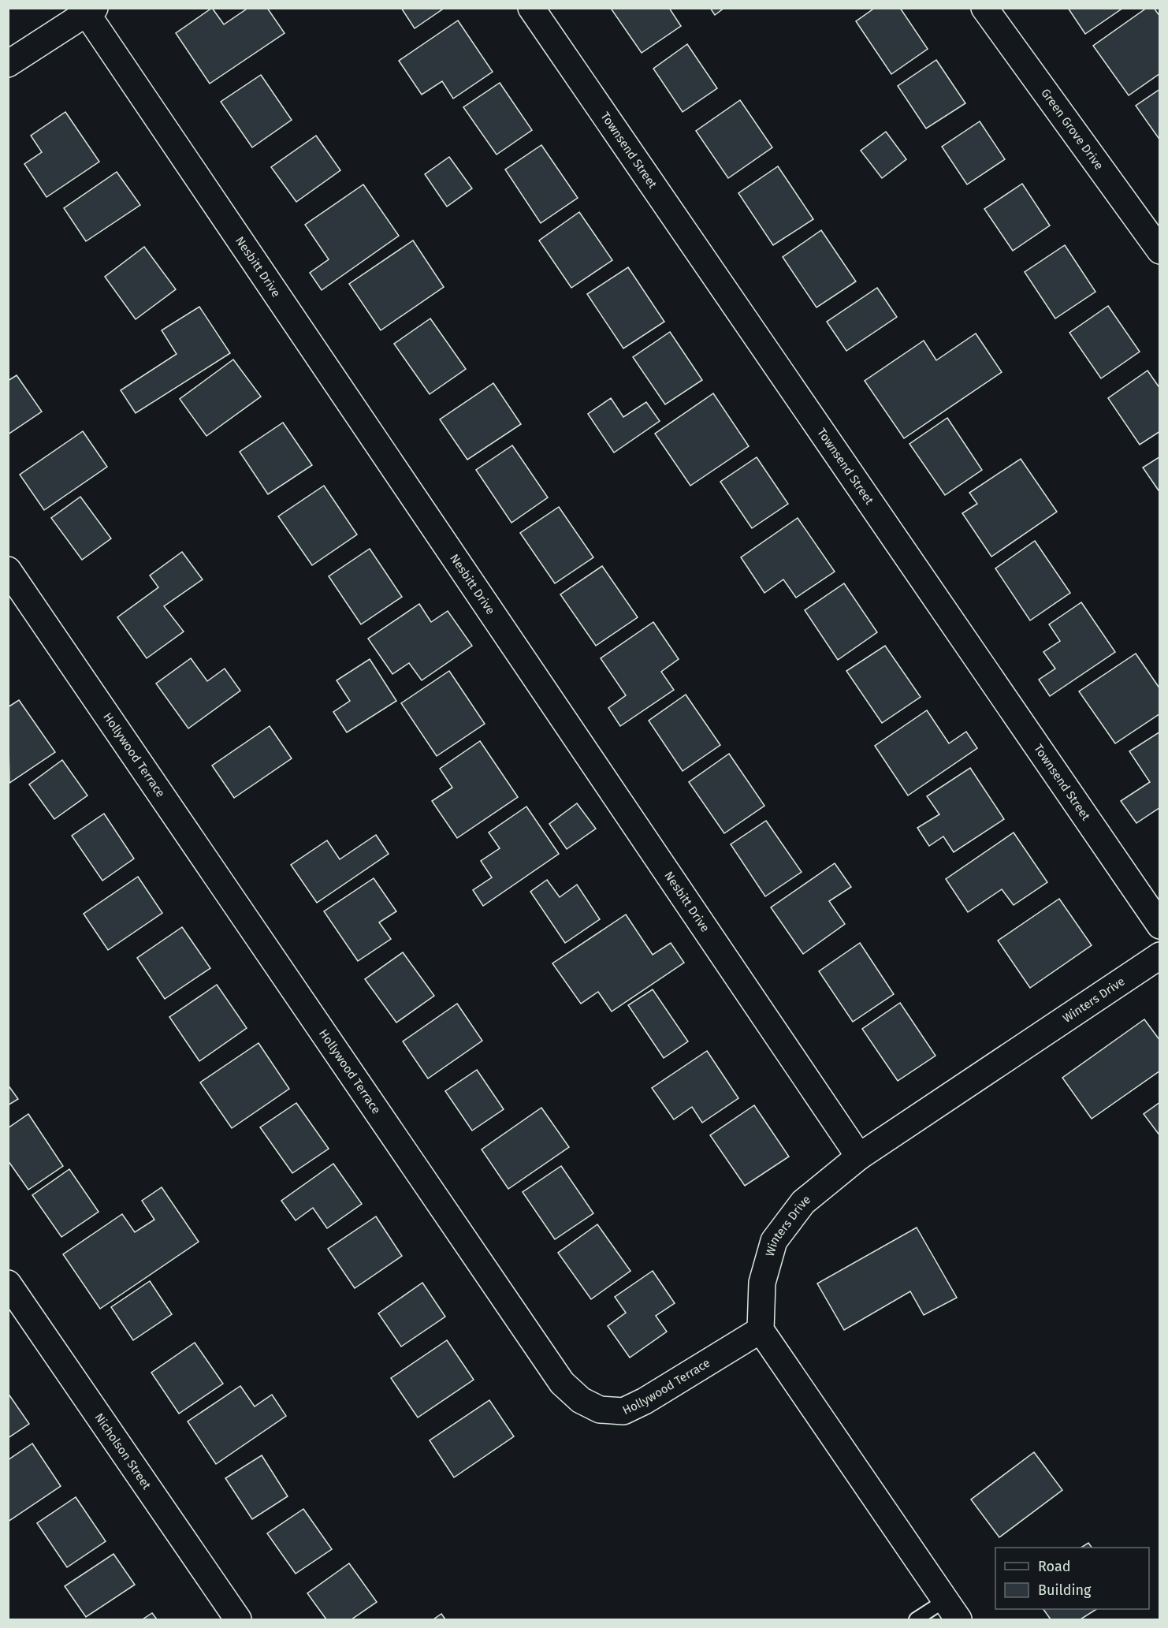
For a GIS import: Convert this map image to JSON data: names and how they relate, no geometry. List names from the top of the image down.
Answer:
{
  "streets": {
    "street": [
      "Green Grove Drive",
      "Townsend Street",
      "Nesbitt Drive",
      "Hollywood Terrace",
      "Winters Drive",
      "Nicholson Street"
    ]
  },
  "crossings": [
    ["Nesbitt Drive", "Winters Drive"],
    ["Hollywood Terrace", "Winters Drive"]
  ],
  "legend": ["Road", "Building"]
}
